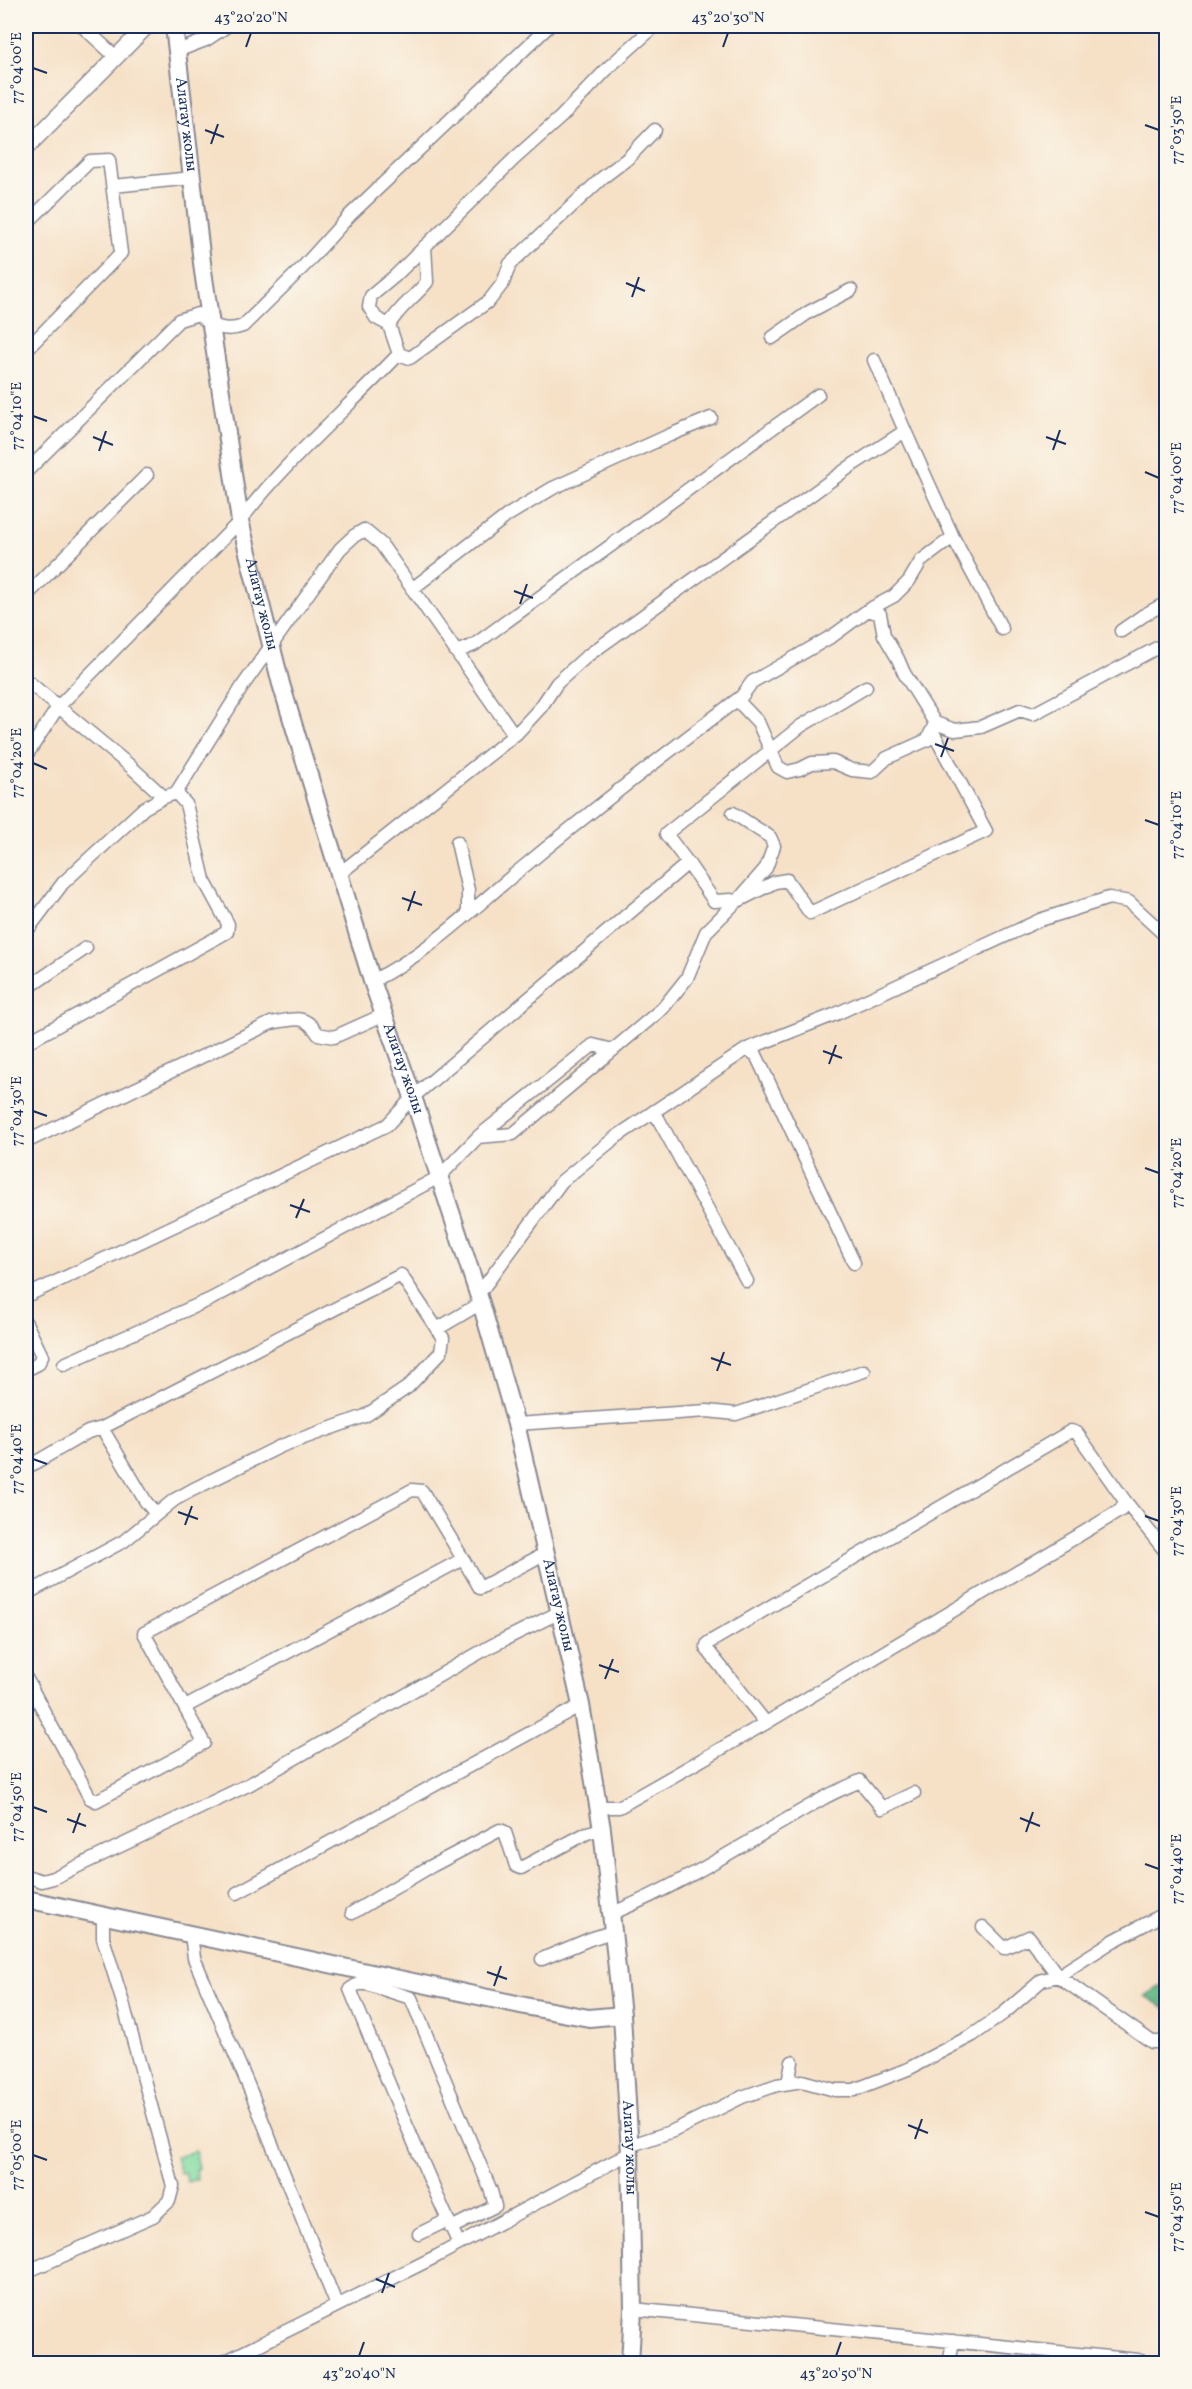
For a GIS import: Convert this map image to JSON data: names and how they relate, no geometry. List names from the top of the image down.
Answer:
{
  "streets": {
    "main road": ["Алатау жолы"]
  },
  "coordinates": [
    "43°20'20\"N",
    "43°20'30\"N",
    "77°04'00\"E",
    "77°03'50\"E",
    "77°04'10\"E",
    "77°04'20\"E",
    "77°04'30\"E",
    "77°04'40\"E",
    "77°04'50\"E",
    "77°05'00\"E",
    "43°20'40\"N",
    "43°20'50\"N"
  ]
}
